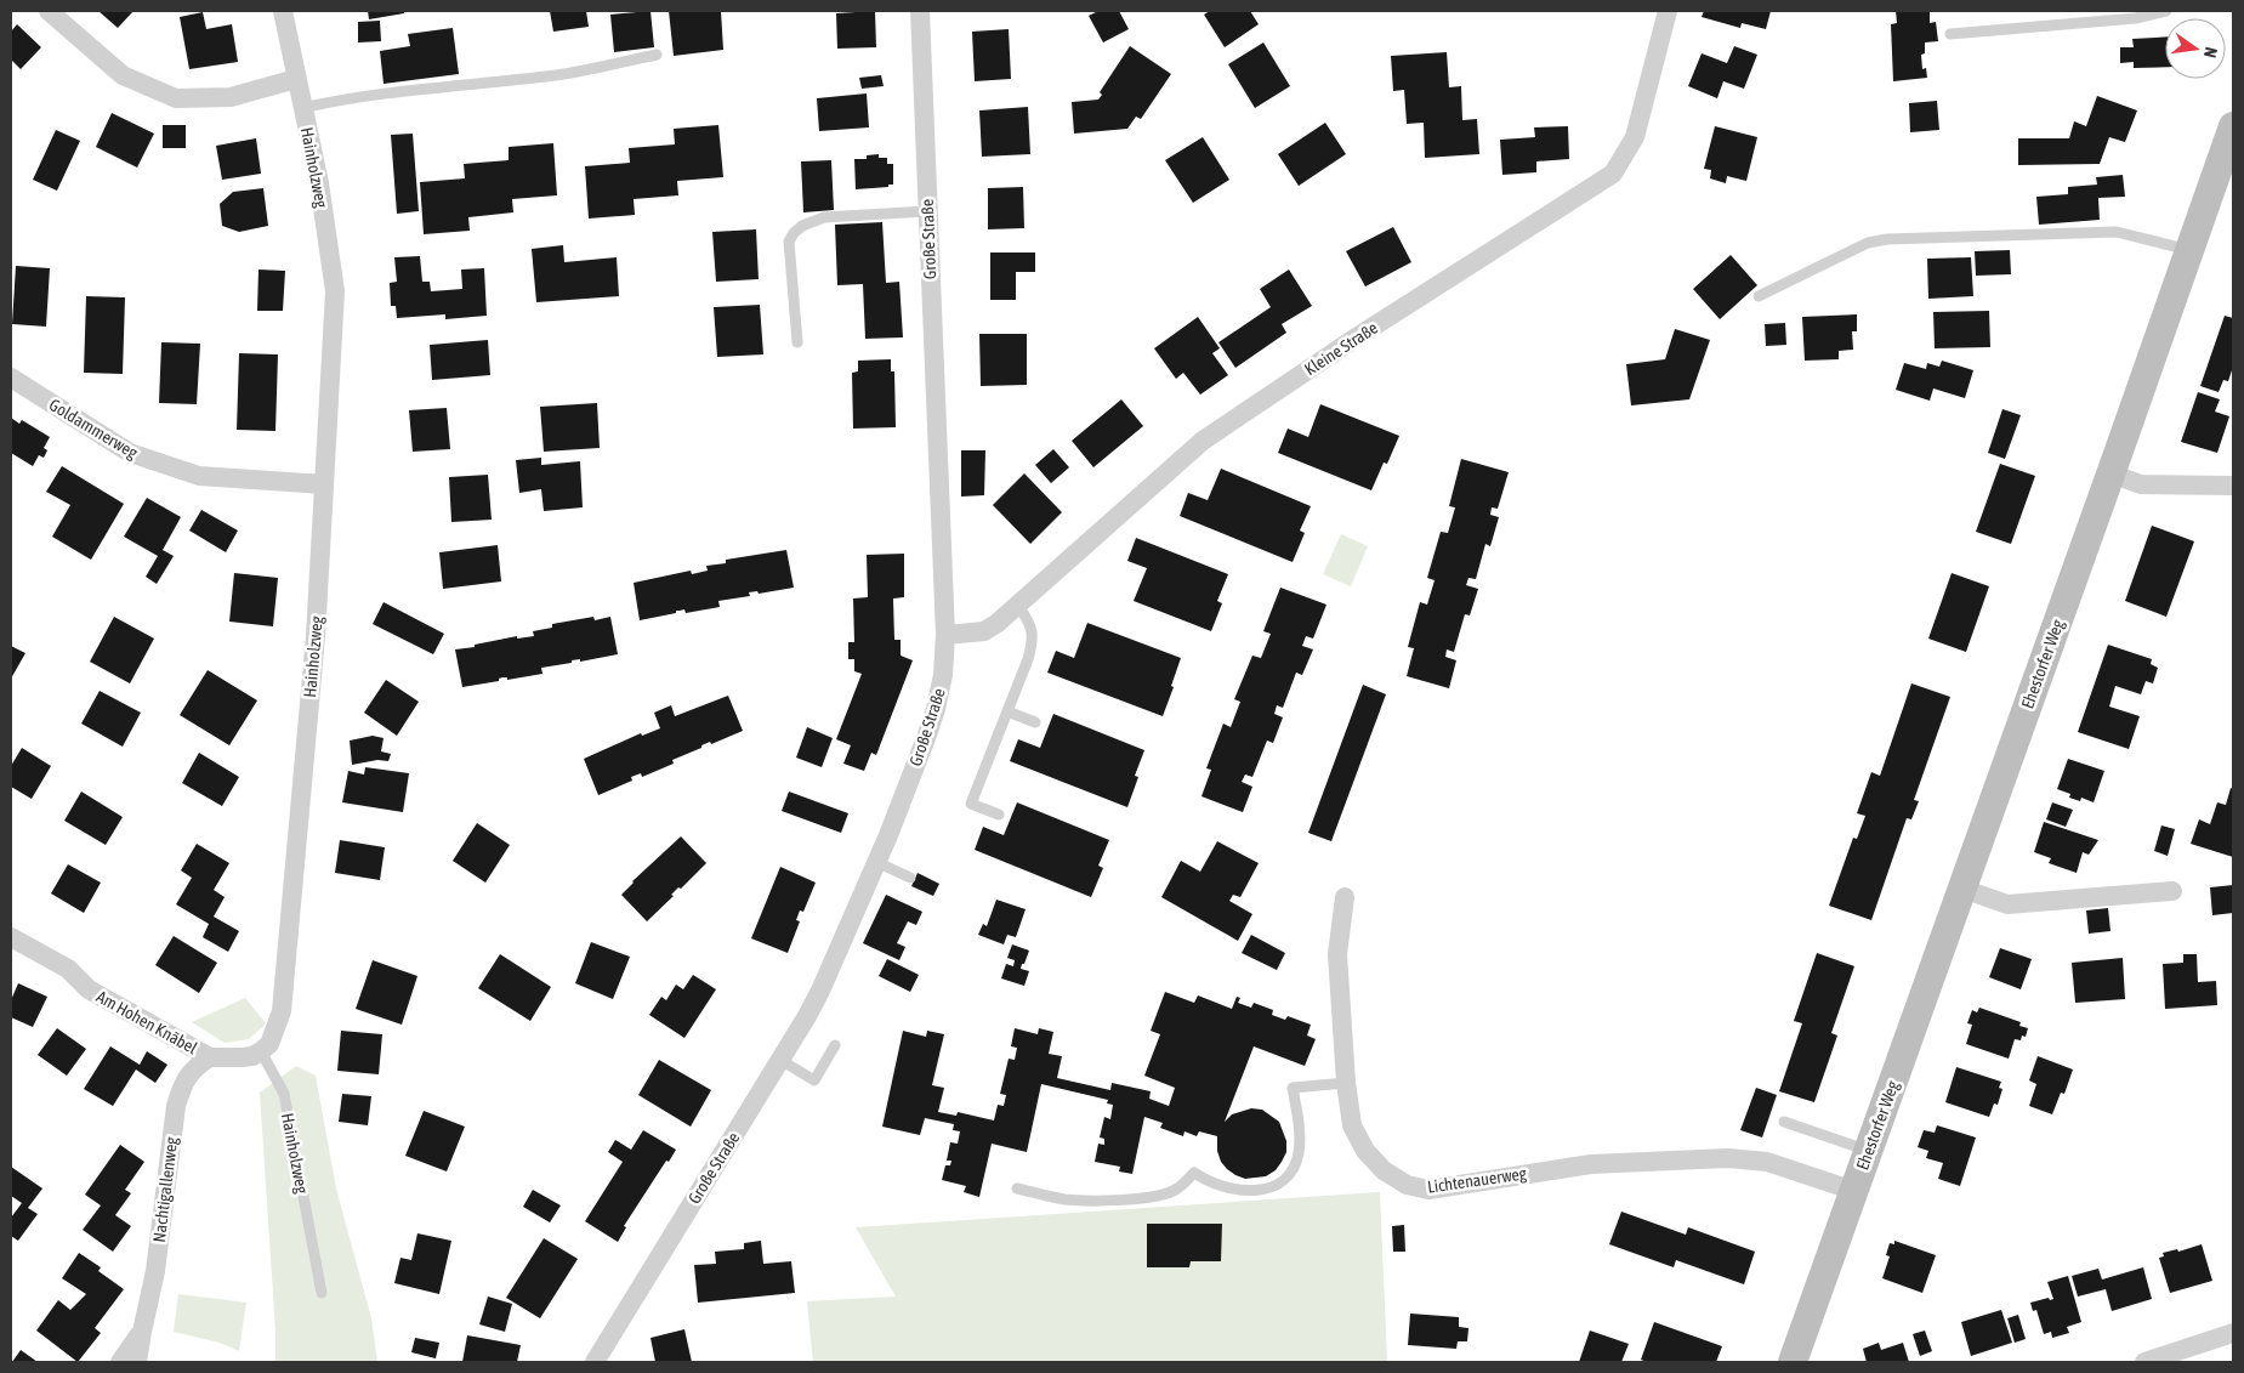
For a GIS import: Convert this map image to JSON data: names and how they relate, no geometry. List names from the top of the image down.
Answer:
{
  "streets": {
    "main road": ["Ehestorfer Weg"],
    "street": [
      "Hainholzweg",
      "Große Straße",
      "Kleine Straße",
      "Goldammerweg",
      "Am Hohen Knäbel",
      "Lichtenauerweg",
      "Nachtigallenweg"
    ]
  },
  "crossings": [
    ["Hainholzweg", "Goldammerweg"],
    ["Hainholzweg", "Am Hohen Knäbel"],
    ["Große Straße", "Kleine Straße"],
    ["Ehestorfer Weg", "Lichtenauerweg"],
    ["Am Hohen Knäbel", "Nachtigallenweg"]
  ],
  "north": "right"
}
